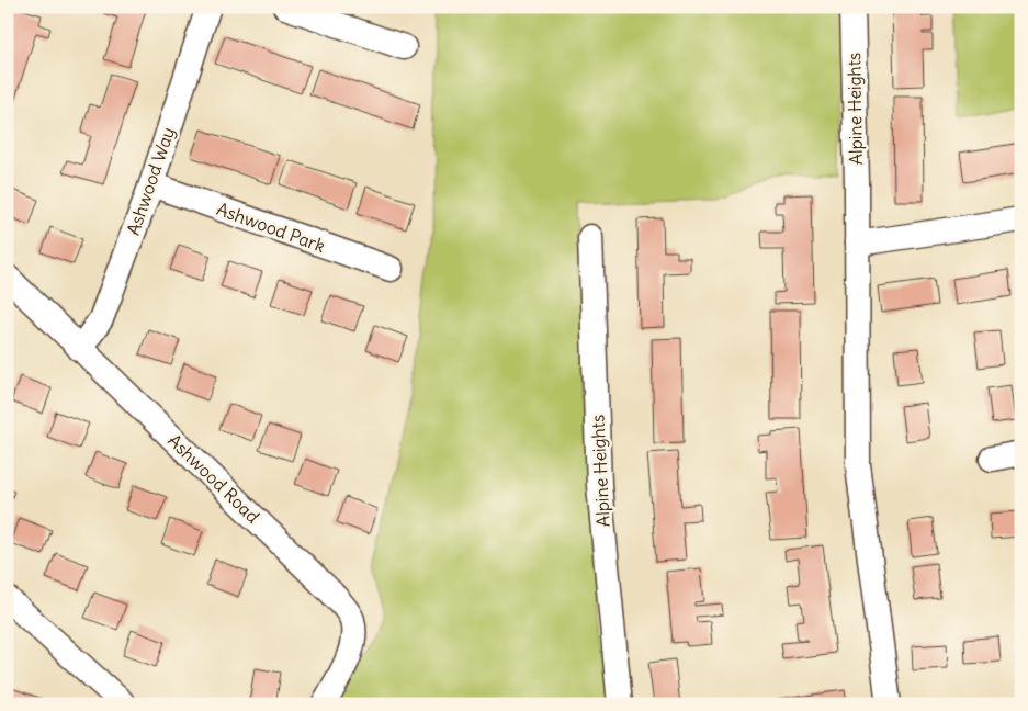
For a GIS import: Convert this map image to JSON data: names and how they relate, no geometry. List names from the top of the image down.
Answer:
{
  "streets": {
    "street": [
      "Alpine Heights",
      "Ashwood Way",
      "Ashwood Park",
      "Ashwood Road"
    ]
  },
  "crossings": [
    ["Ashwood Way", "Ashwood Park"],
    ["Ashwood Way", "Ashwood Road"]
  ]
}
